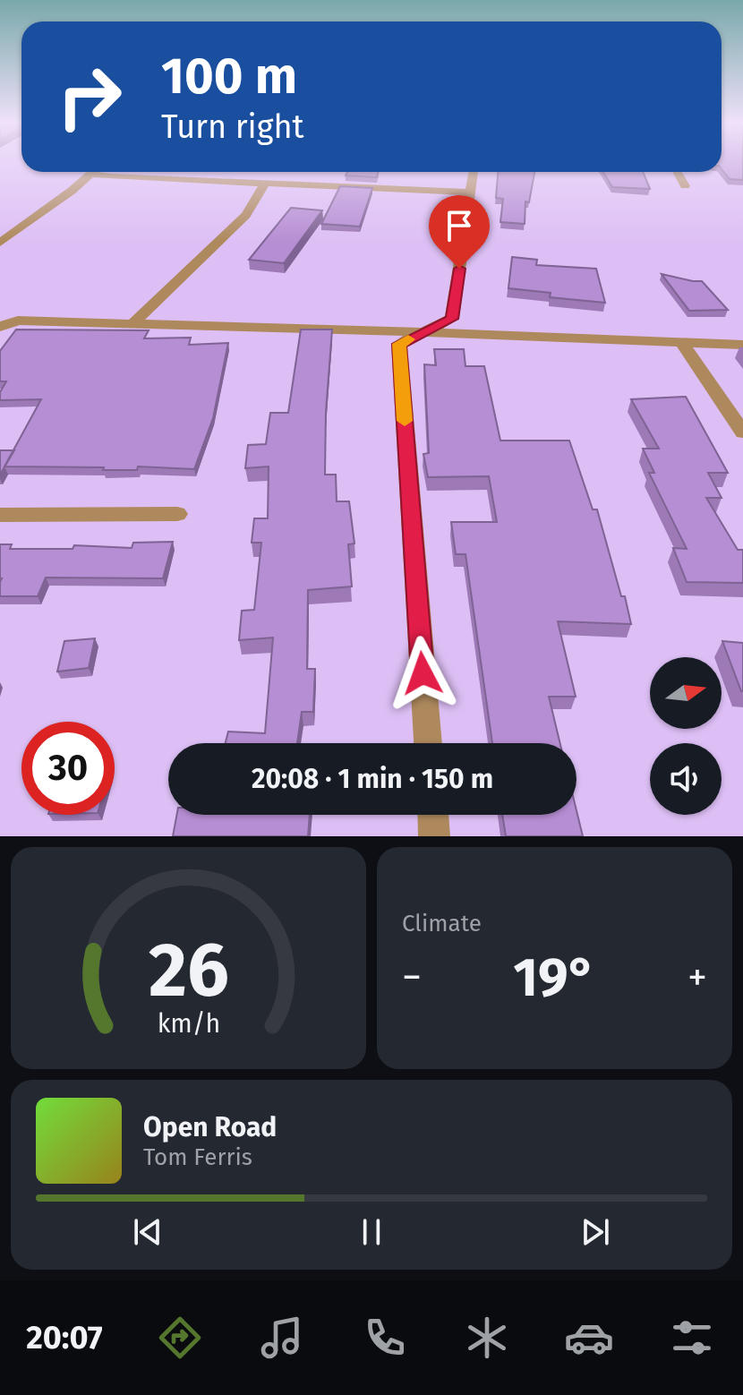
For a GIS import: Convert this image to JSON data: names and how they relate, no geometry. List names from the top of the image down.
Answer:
{
  "north": "right",
  "page": {
    "turn": ["100 m", "Turn right"],
    "limit": "30",
    "trip": "20:08 · 1 min · 150 m",
    "tile": "Climate",
    "heat": ["−", "19°", "+"],
    "song": ["Open Road", "Tom Ferris"],
    "tabs": "20:07",
    "gauge": ["26", "km/h"]
  }
}
